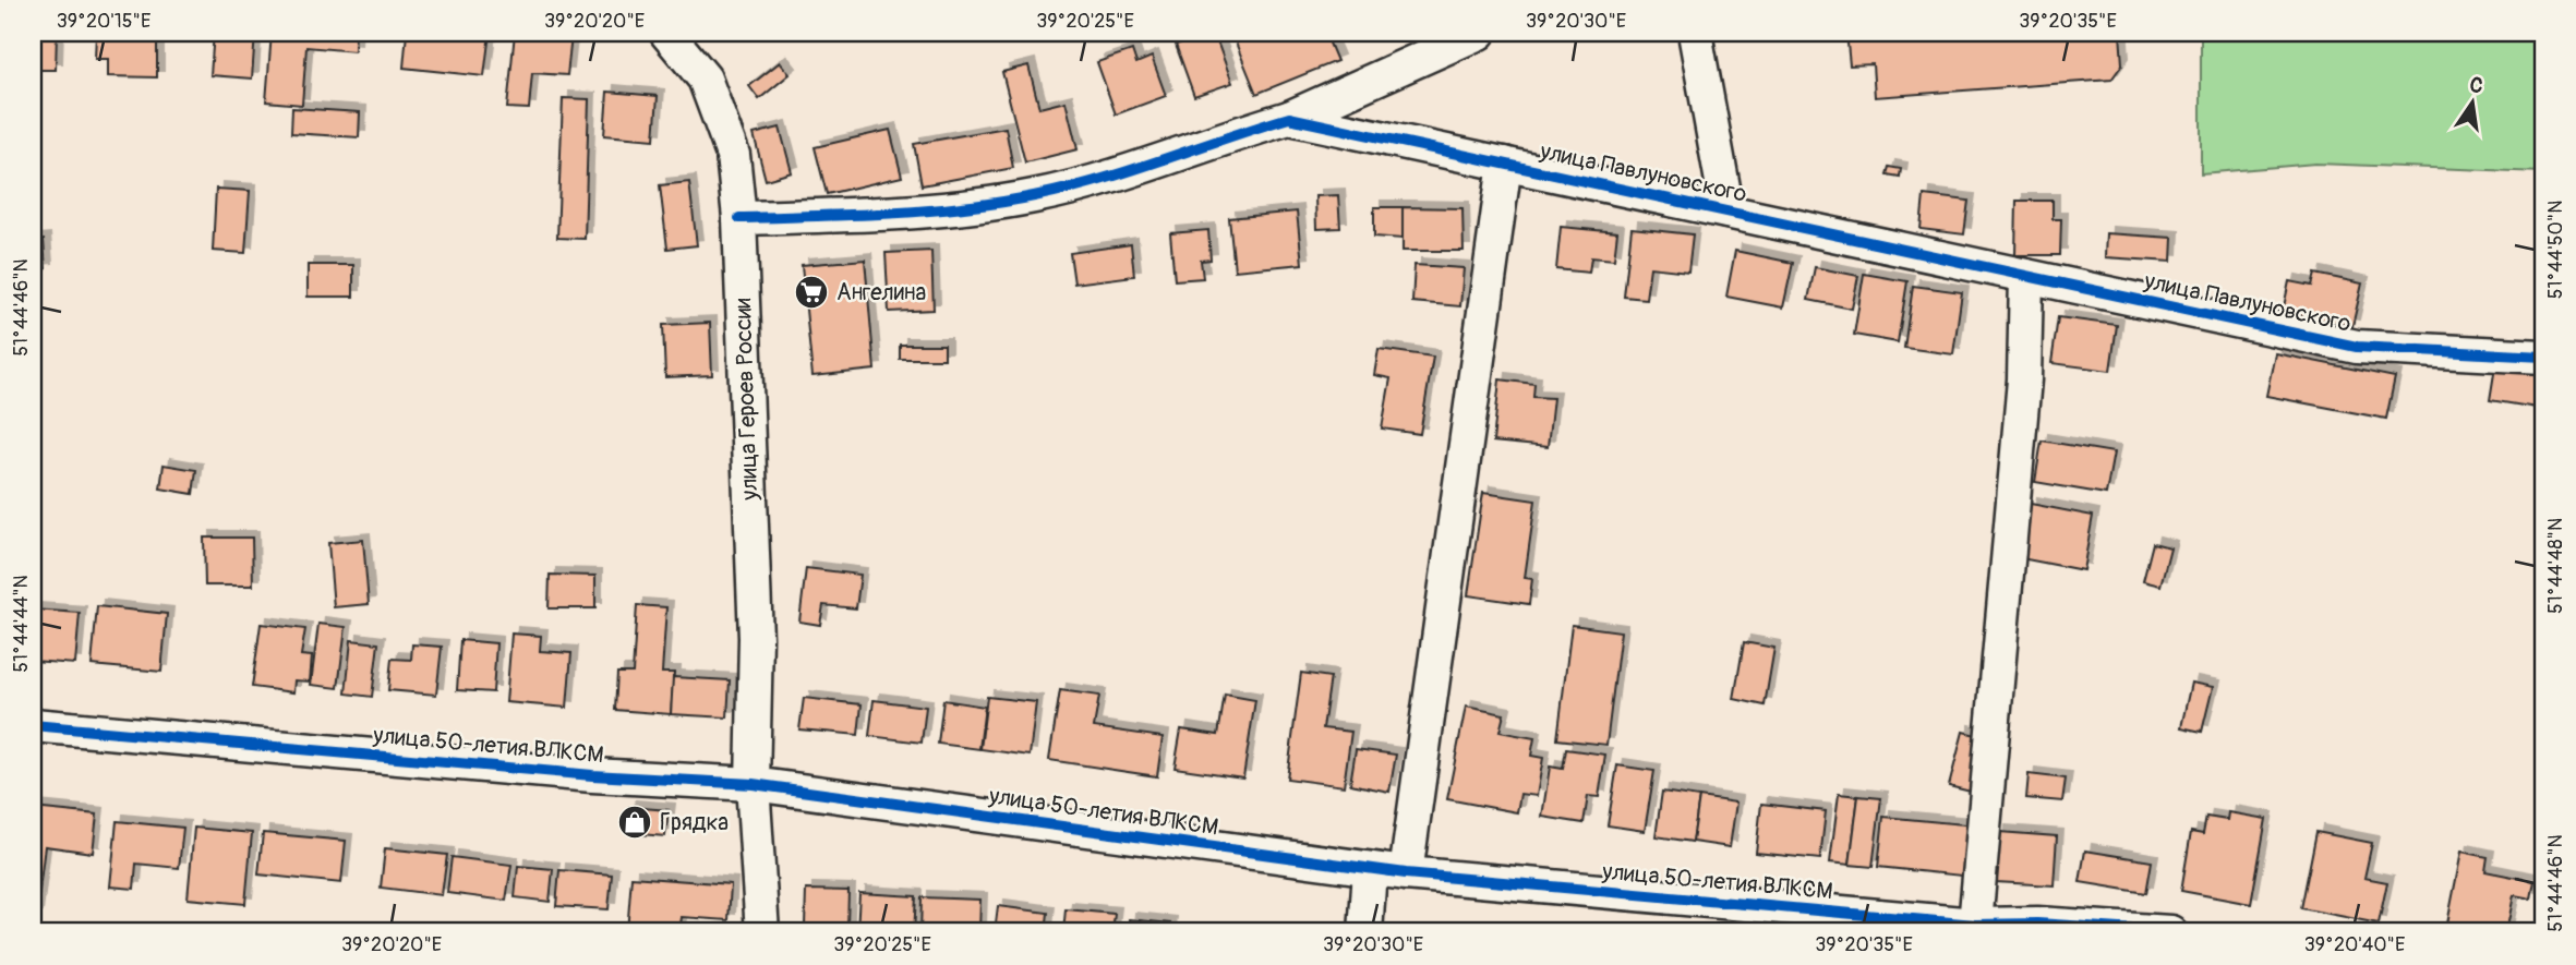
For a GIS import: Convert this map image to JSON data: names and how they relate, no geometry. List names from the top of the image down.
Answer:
{
  "streets": {
    "street": ["улица Павлуновского", "улица Героев России", "улица 50-летия ВЛКСМ"]
  },
  "crossings": [
    ["улица Павлуновского", "улица Героев России"],
    ["улица Героев России", "улица 50-летия ВЛКСМ"]
  ],
  "places": {
    "supermarket": ["Ангелина"],
    "shop": ["Грядка"]
  },
  "north": "top",
  "coordinates": [
    "39°20'15\"E",
    "39°20'20\"E",
    "39°20'25\"E",
    "39°20'30\"E",
    "39°20'35\"E",
    "51°44'50\"N",
    "51°44'46\"N",
    "51°44'48\"N",
    "51°44'44\"N",
    "39°20'40\"E"
  ]
}
